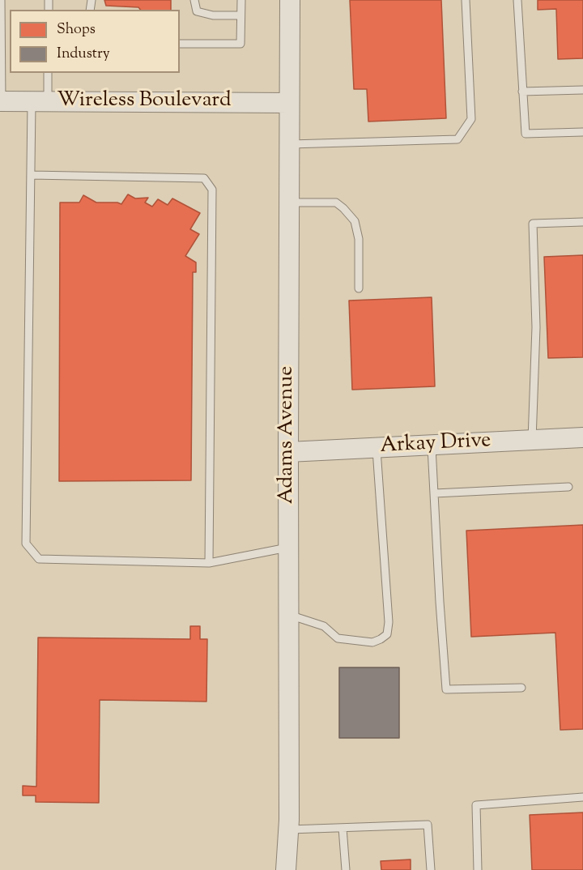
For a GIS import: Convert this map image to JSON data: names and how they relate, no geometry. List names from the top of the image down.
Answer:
{
  "streets": {
    "street": ["Wireless Boulevard", "Adams Avenue", "Arkay Drive"]
  },
  "crossings": [
    ["Wireless Boulevard", "Adams Avenue"],
    ["Adams Avenue", "Arkay Drive"]
  ],
  "legend": ["Shops", "Industry"]
}
